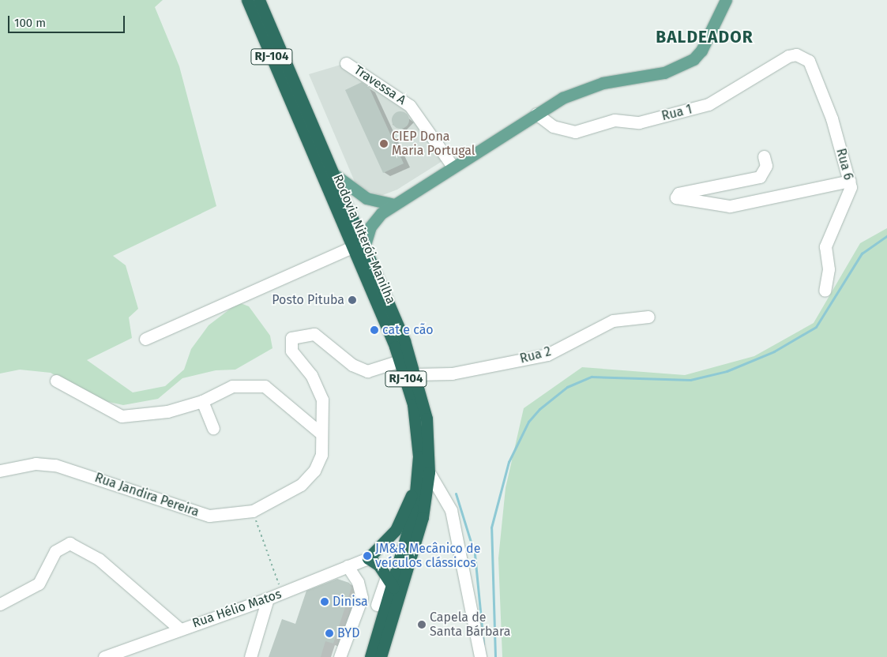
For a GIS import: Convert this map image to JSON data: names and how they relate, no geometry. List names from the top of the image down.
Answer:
{
  "streets": {
    "highway": ["RJ-104", "Rodovia Niterói-Manilha"],
    "street": [
      "Travessa A",
      "Rua 1",
      "Rua 6",
      "Rua 2",
      "Rua Jandira Pereira",
      "Rua Hélio Matos"
    ]
  },
  "crossings": [
    ["Rua 1", "Rua 6"],
    ["Rodovia Niterói-Manilha", "Rua 2"],
    ["Rodovia Niterói-Manilha", "Rua Jandira Pereira"]
  ],
  "districts": ["BALDEADOR"],
  "places": [
    "CIEP Dona Maria Portugal",
    "Posto Pituba",
    "cat e cão",
    "JM&R Mecânico de veículos clássicos",
    "Dinisa",
    "Capela de Santa Bárbara",
    "BYD"
  ],
  "scale_bar": "100 m"
}
